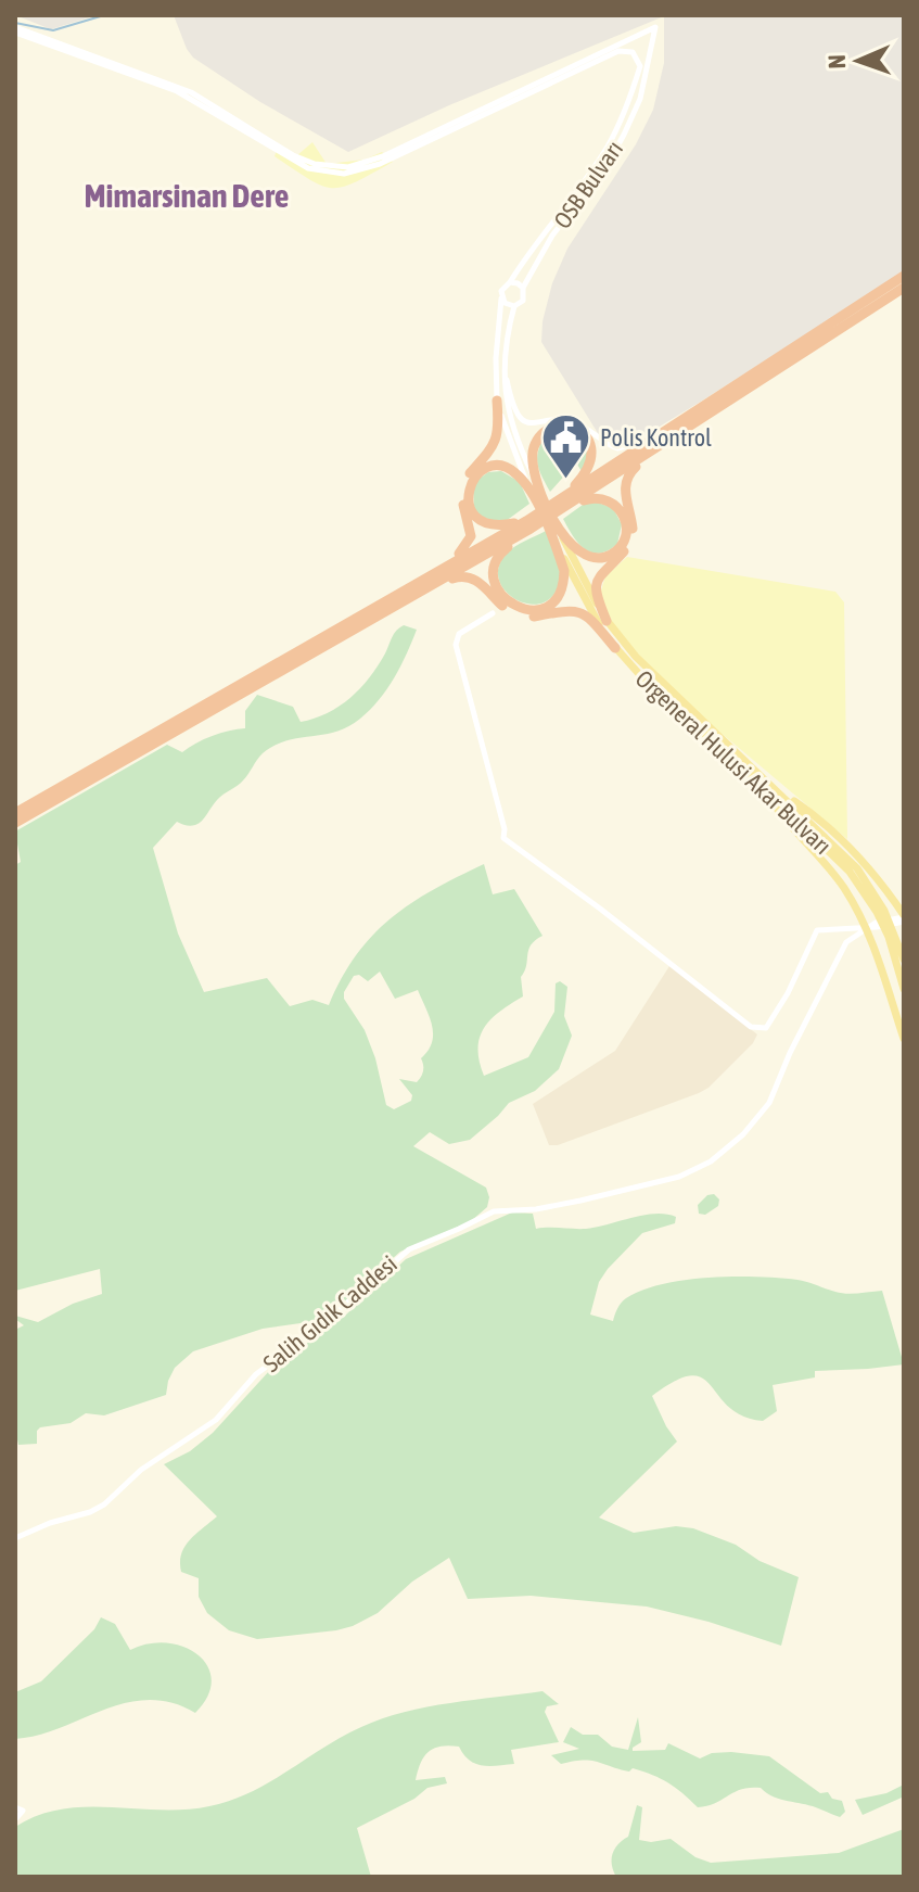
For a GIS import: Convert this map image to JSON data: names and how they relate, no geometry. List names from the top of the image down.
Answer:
{
  "streets": {
    "main road": ["Orgeneral Hulusi Akar Bulvarı"],
    "street": ["OSB Bulvarı", "Salih Gıdık Caddesi"]
  },
  "districts": ["Mimarsinan Dere"],
  "places": {
    "public building": ["Polis Kontrol"]
  },
  "north": "left"
}
